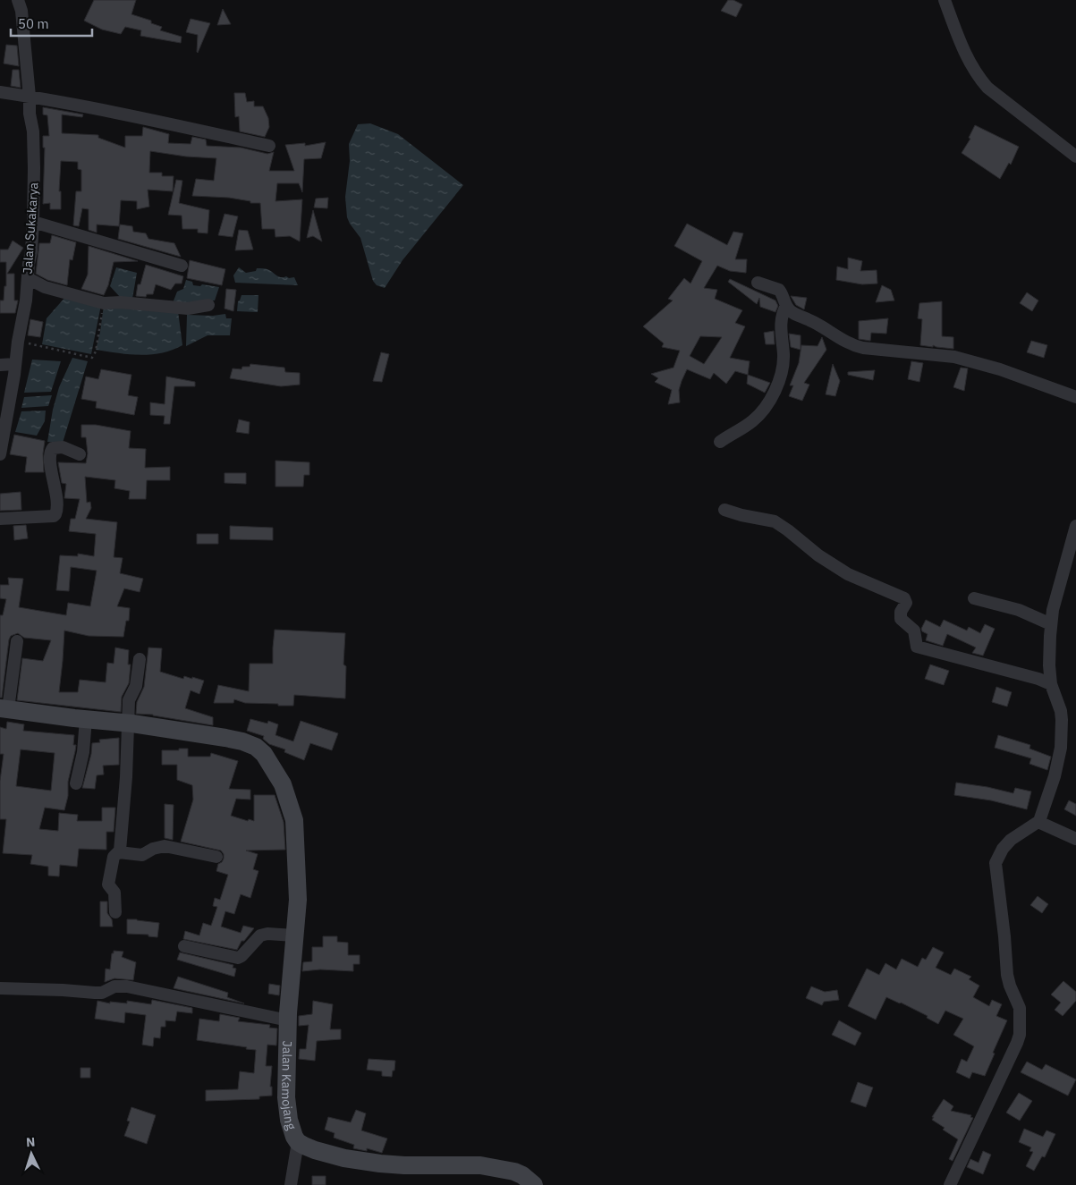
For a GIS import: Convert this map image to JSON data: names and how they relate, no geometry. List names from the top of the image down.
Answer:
{
  "streets": {
    "main road": ["Jalan Kamojang"],
    "street": ["Jalan Sukakarya"]
  },
  "scale_bar": "50 m",
  "north": "top"
}
